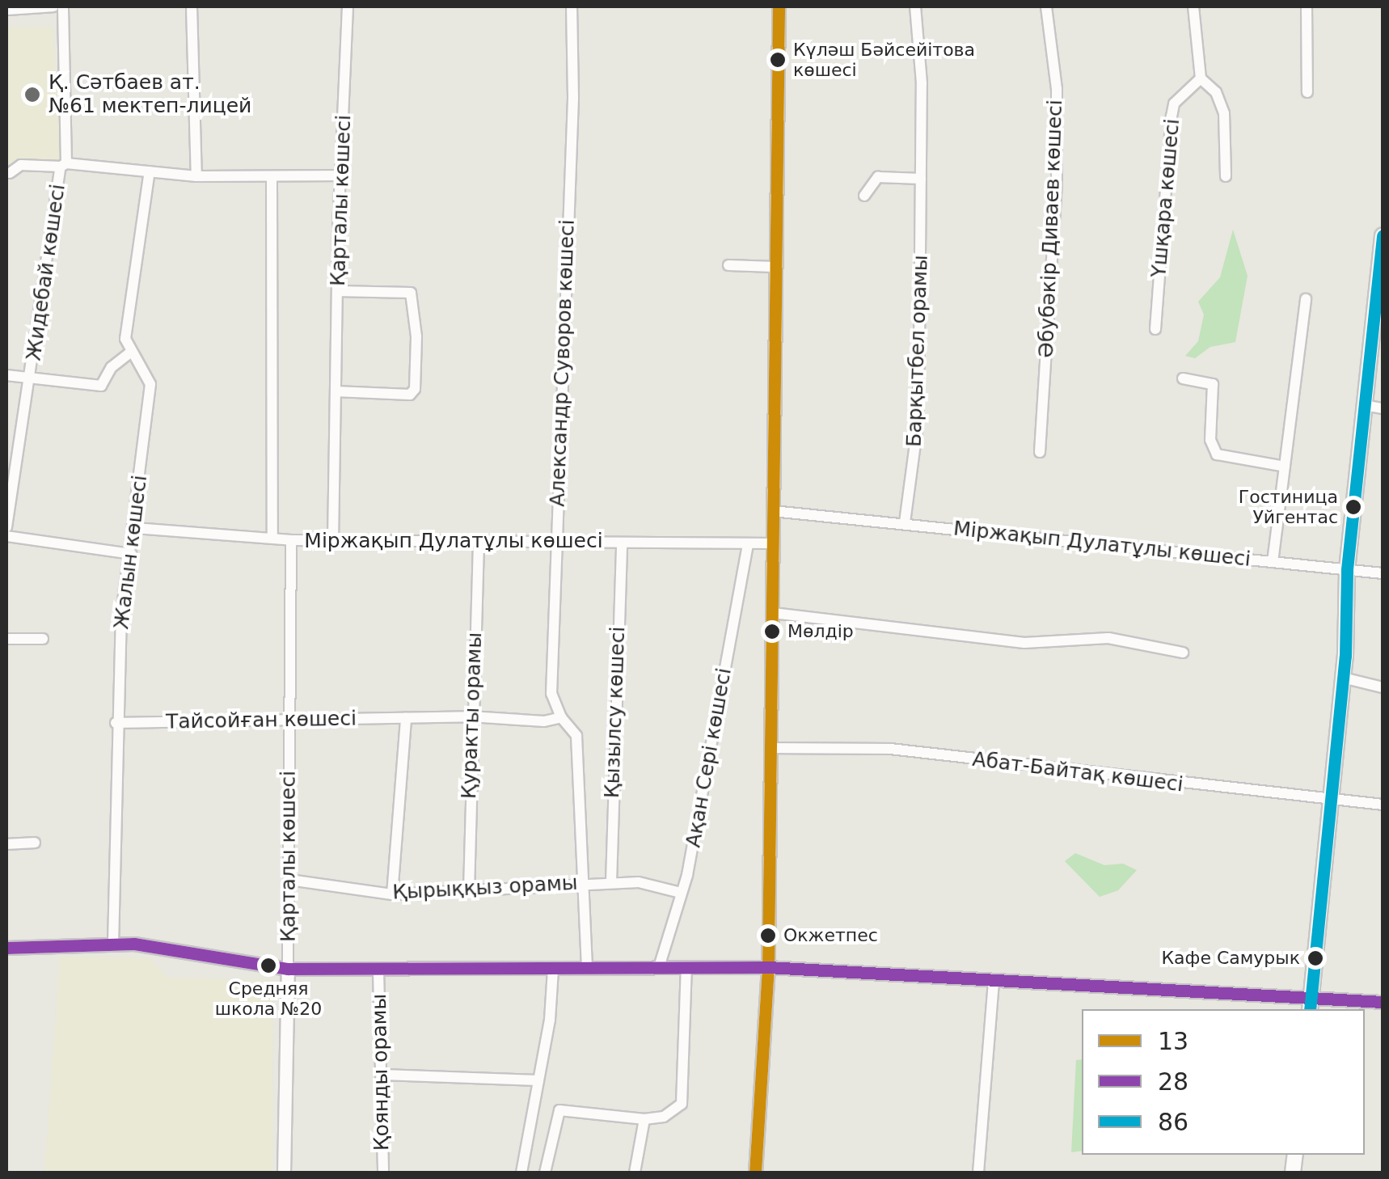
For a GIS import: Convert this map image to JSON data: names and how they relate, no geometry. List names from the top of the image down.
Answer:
{
  "streets": {
    "street": [
      "Үшқара көшесі",
      "Қарталы көшесі",
      "Әбубәкір Диваев көшесі",
      "Жидебай көшесі",
      "Барқытбел орамы",
      "Александр Суворов көшесі",
      "Міржақып Дулатұлы көшесі",
      "Жалын көшесі",
      "Қызылсу көшесі",
      "Қуракты орамы",
      "Тайсойған көшесі",
      "Ақан Сері көшесі",
      "Абат-Байтақ көшесі",
      "Қырыққыз орамы",
      "Қоянды орамы"
    ]
  },
  "crossings": [
    ["Қарталы көшесі", "Міржақып Дулатұлы көшесі"],
    ["Қарталы көшесі", "Тайсойған көшесі"],
    ["Қарталы көшесі", "Қырыққыз орамы"],
    ["Жидебай көшесі", "Жалын көшесі"],
    ["Барқытбел орамы", "Міржақып Дулатұлы көшесі"],
    ["Александр Суворов көшесі", "Міржақып Дулатұлы көшесі"],
    ["Александр Суворов көшесі", "Тайсойған көшесі"],
    ["Александр Суворов көшесі", "Қырыққыз орамы"],
    ["Міржақып Дулатұлы көшесі", "Жалын көшесі"],
    ["Міржақып Дулатұлы көшесі", "Қызылсу көшесі"],
    ["Міржақып Дулатұлы көшесі", "Қуракты орамы"],
    ["Міржақып Дулатұлы көшесі", "Ақан Сері көшесі"],
    ["Жалын көшесі", "Тайсойған көшесі"],
    ["Қызылсу көшесі", "Қырыққыз орамы"],
    ["Қуракты орамы", "Тайсойған көшесі"],
    ["Қуракты орамы", "Қырыққыз орамы"],
    ["Ақан Сері көшесі", "Қырыққыз орамы"]
  ],
  "places": [
    "Күләш Бәйсейітова көшесі",
    "Қ. Сәтбаев ат. №61 мектеп-лицей",
    "Гостиница Уйгентас",
    "Мөлдiр",
    "Окжетпес",
    "Кафе Самурык",
    "Средняя школа №20"
  ],
  "lines": ["transit line 13", "transit line 86", "transit line 28"],
  "legend": ["13", "28", "86"]
}
